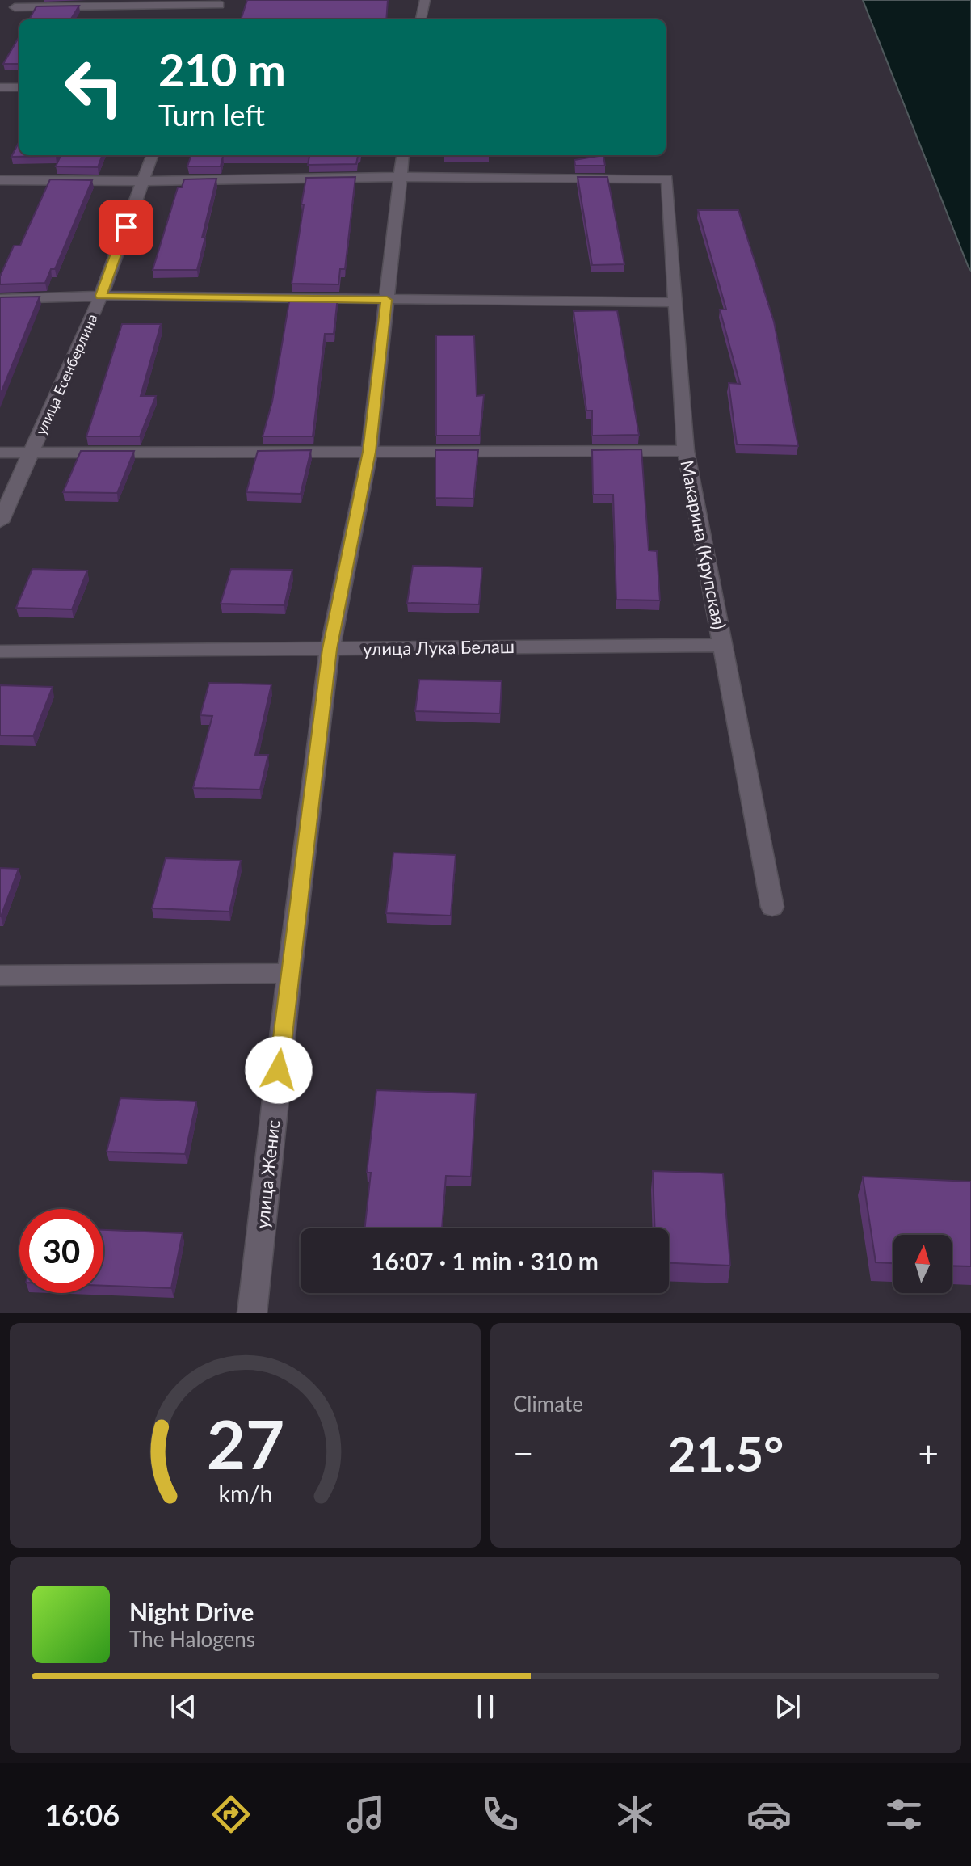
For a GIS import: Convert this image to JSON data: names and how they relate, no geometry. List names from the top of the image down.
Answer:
{
  "streets": {
    "street": [
      "улица Есенберлина",
      "Макарина (Крупская)",
      "улица Лука Белаш",
      "улица Женис"
    ]
  },
  "crossings": [
    ["Макарина (Крупская)", "улица Лука Белаш"],
    ["Макарина (Крупская)", "улица Женис"],
    ["улица Лука Белаш", "улица Женис"]
  ],
  "north": "top",
  "page": {
    "turn": ["210 m", "Turn left"],
    "limit": "30",
    "trip": "16:07 · 1 min · 310 m",
    "tile": "Climate",
    "heat": ["−", "21.5°", "+"],
    "song": ["Night Drive", "The Halogens"],
    "tabs": "16:06",
    "gauge": ["27", "km/h"]
  }
}
